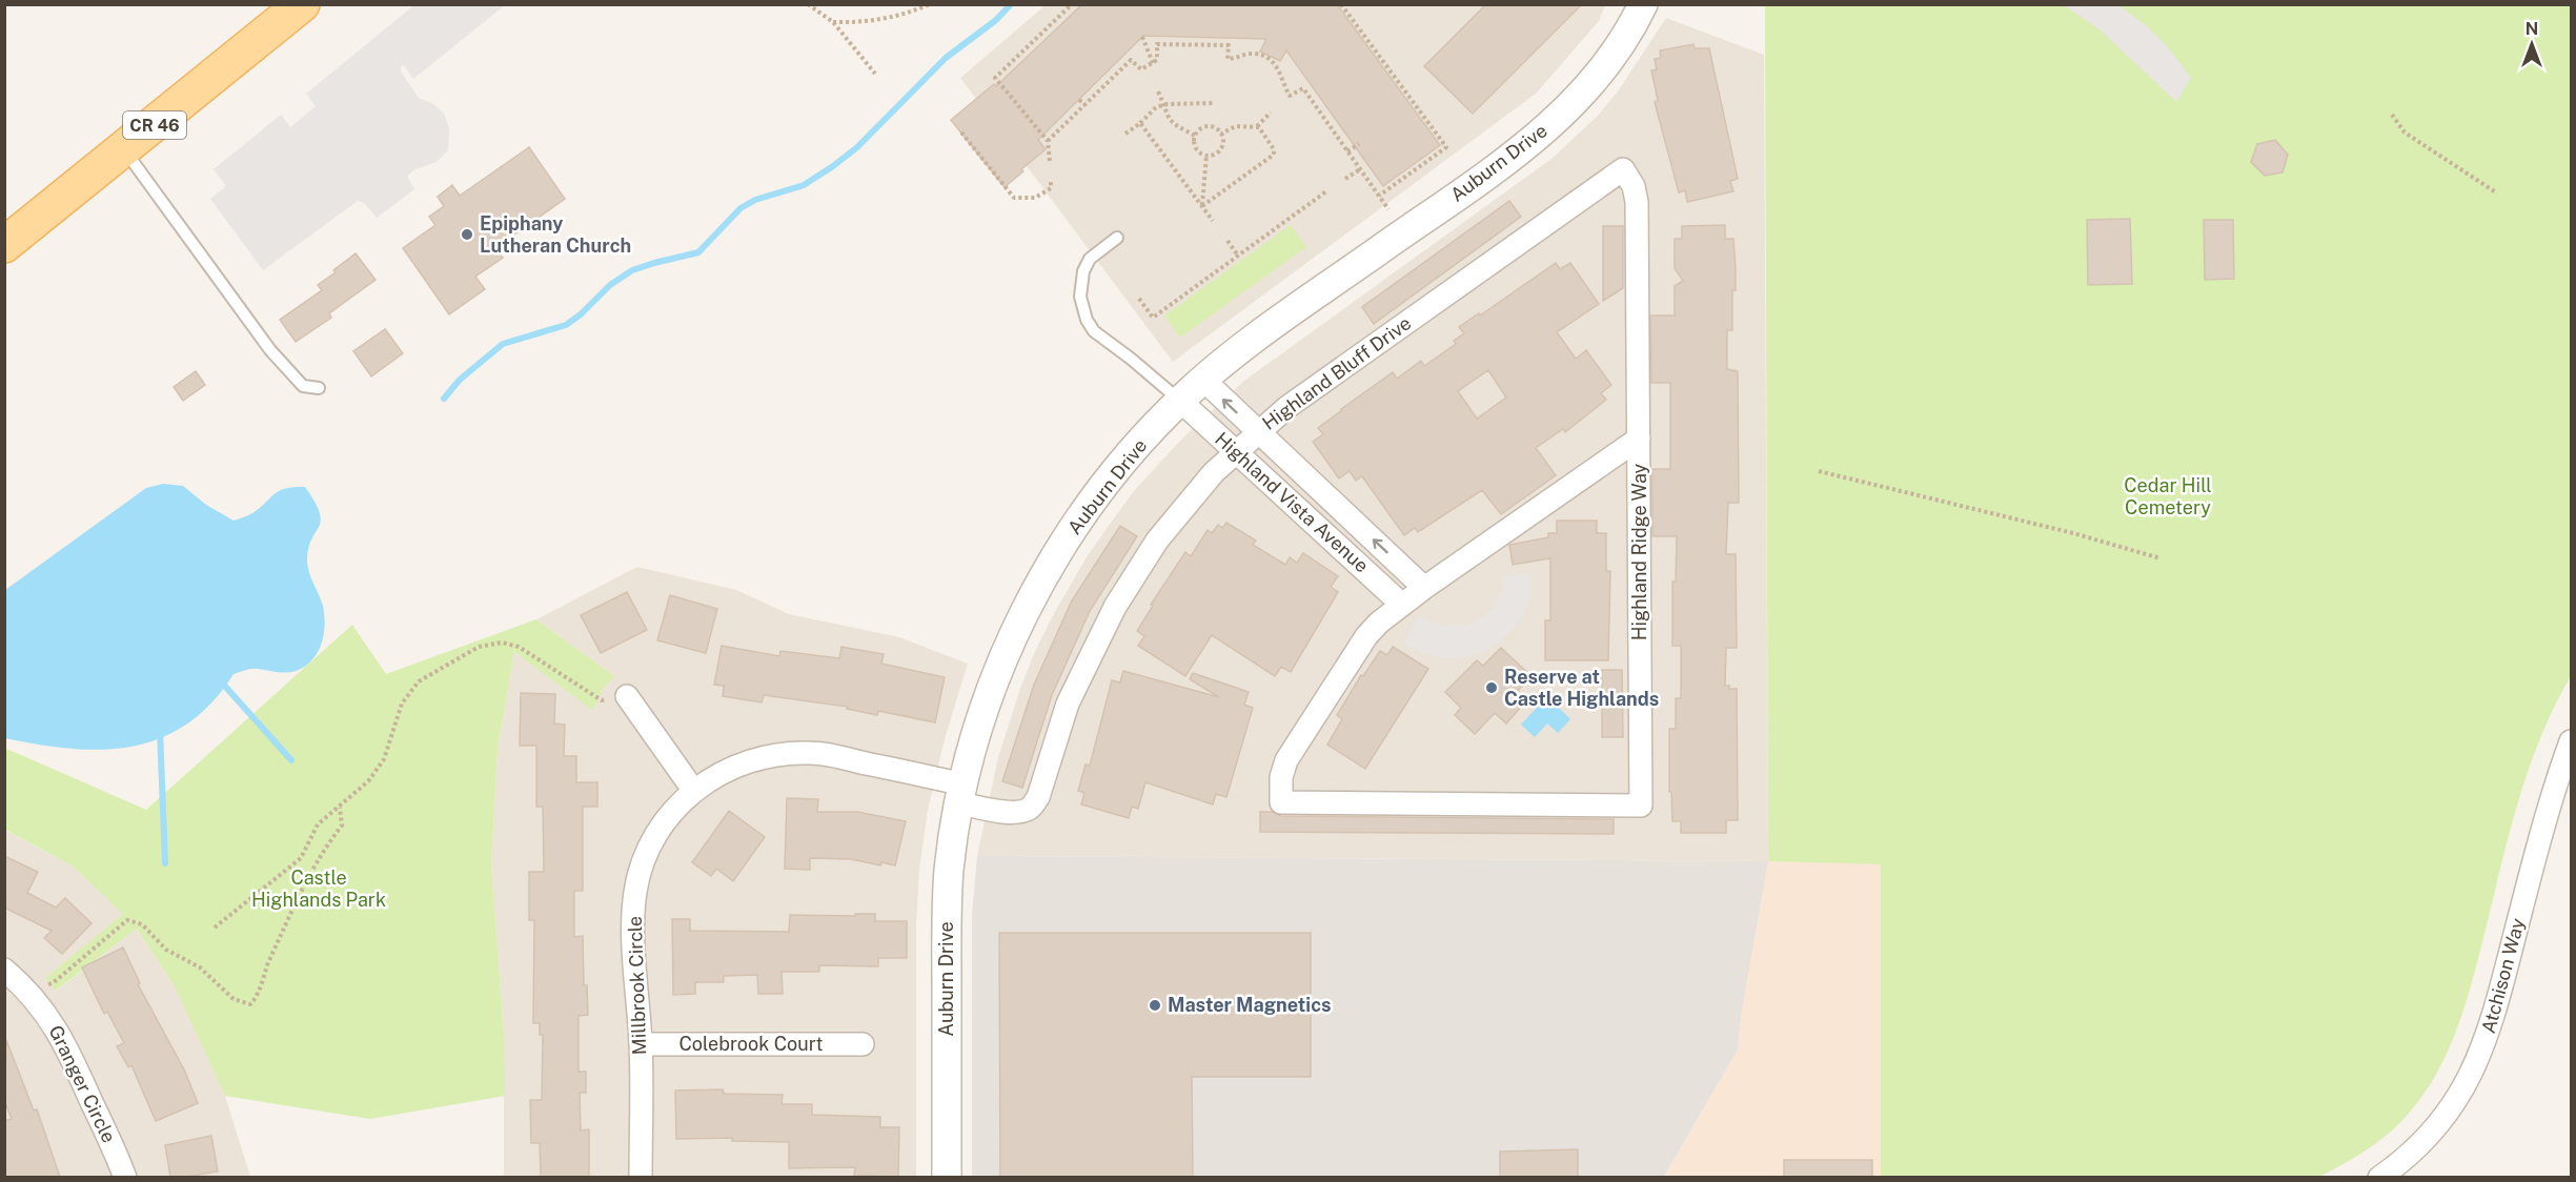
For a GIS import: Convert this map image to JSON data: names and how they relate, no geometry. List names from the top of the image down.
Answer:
{
  "streets": {
    "main road": ["CR 46"],
    "street": [
      "Auburn Drive",
      "Highland Bluff Drive",
      "Highland Vista Avenue",
      "Highland Ridge Way",
      "Atchison Way",
      "Millbrook Circle",
      "Colebrook Court",
      "Granger Circle"
    ]
  },
  "crossings": [
    ["Auburn Drive", "Highland Bluff Drive"],
    ["Auburn Drive", "Highland Vista Avenue"],
    ["Auburn Drive", "Millbrook Circle"],
    ["Highland Bluff Drive", "Highland Vista Avenue"],
    ["Highland Bluff Drive", "Highland Ridge Way"],
    ["Highland Bluff Drive", "Millbrook Circle"],
    ["Highland Vista Avenue", "Highland Ridge Way"],
    ["Millbrook Circle", "Colebrook Court"]
  ],
  "parks": ["Cedar Hill Cemetery", "Castle Highlands Park"],
  "places": ["Epiphany Lutheran Church", "Reserve at Castle Highlands", "Master Magnetics"],
  "north": "top"
}
